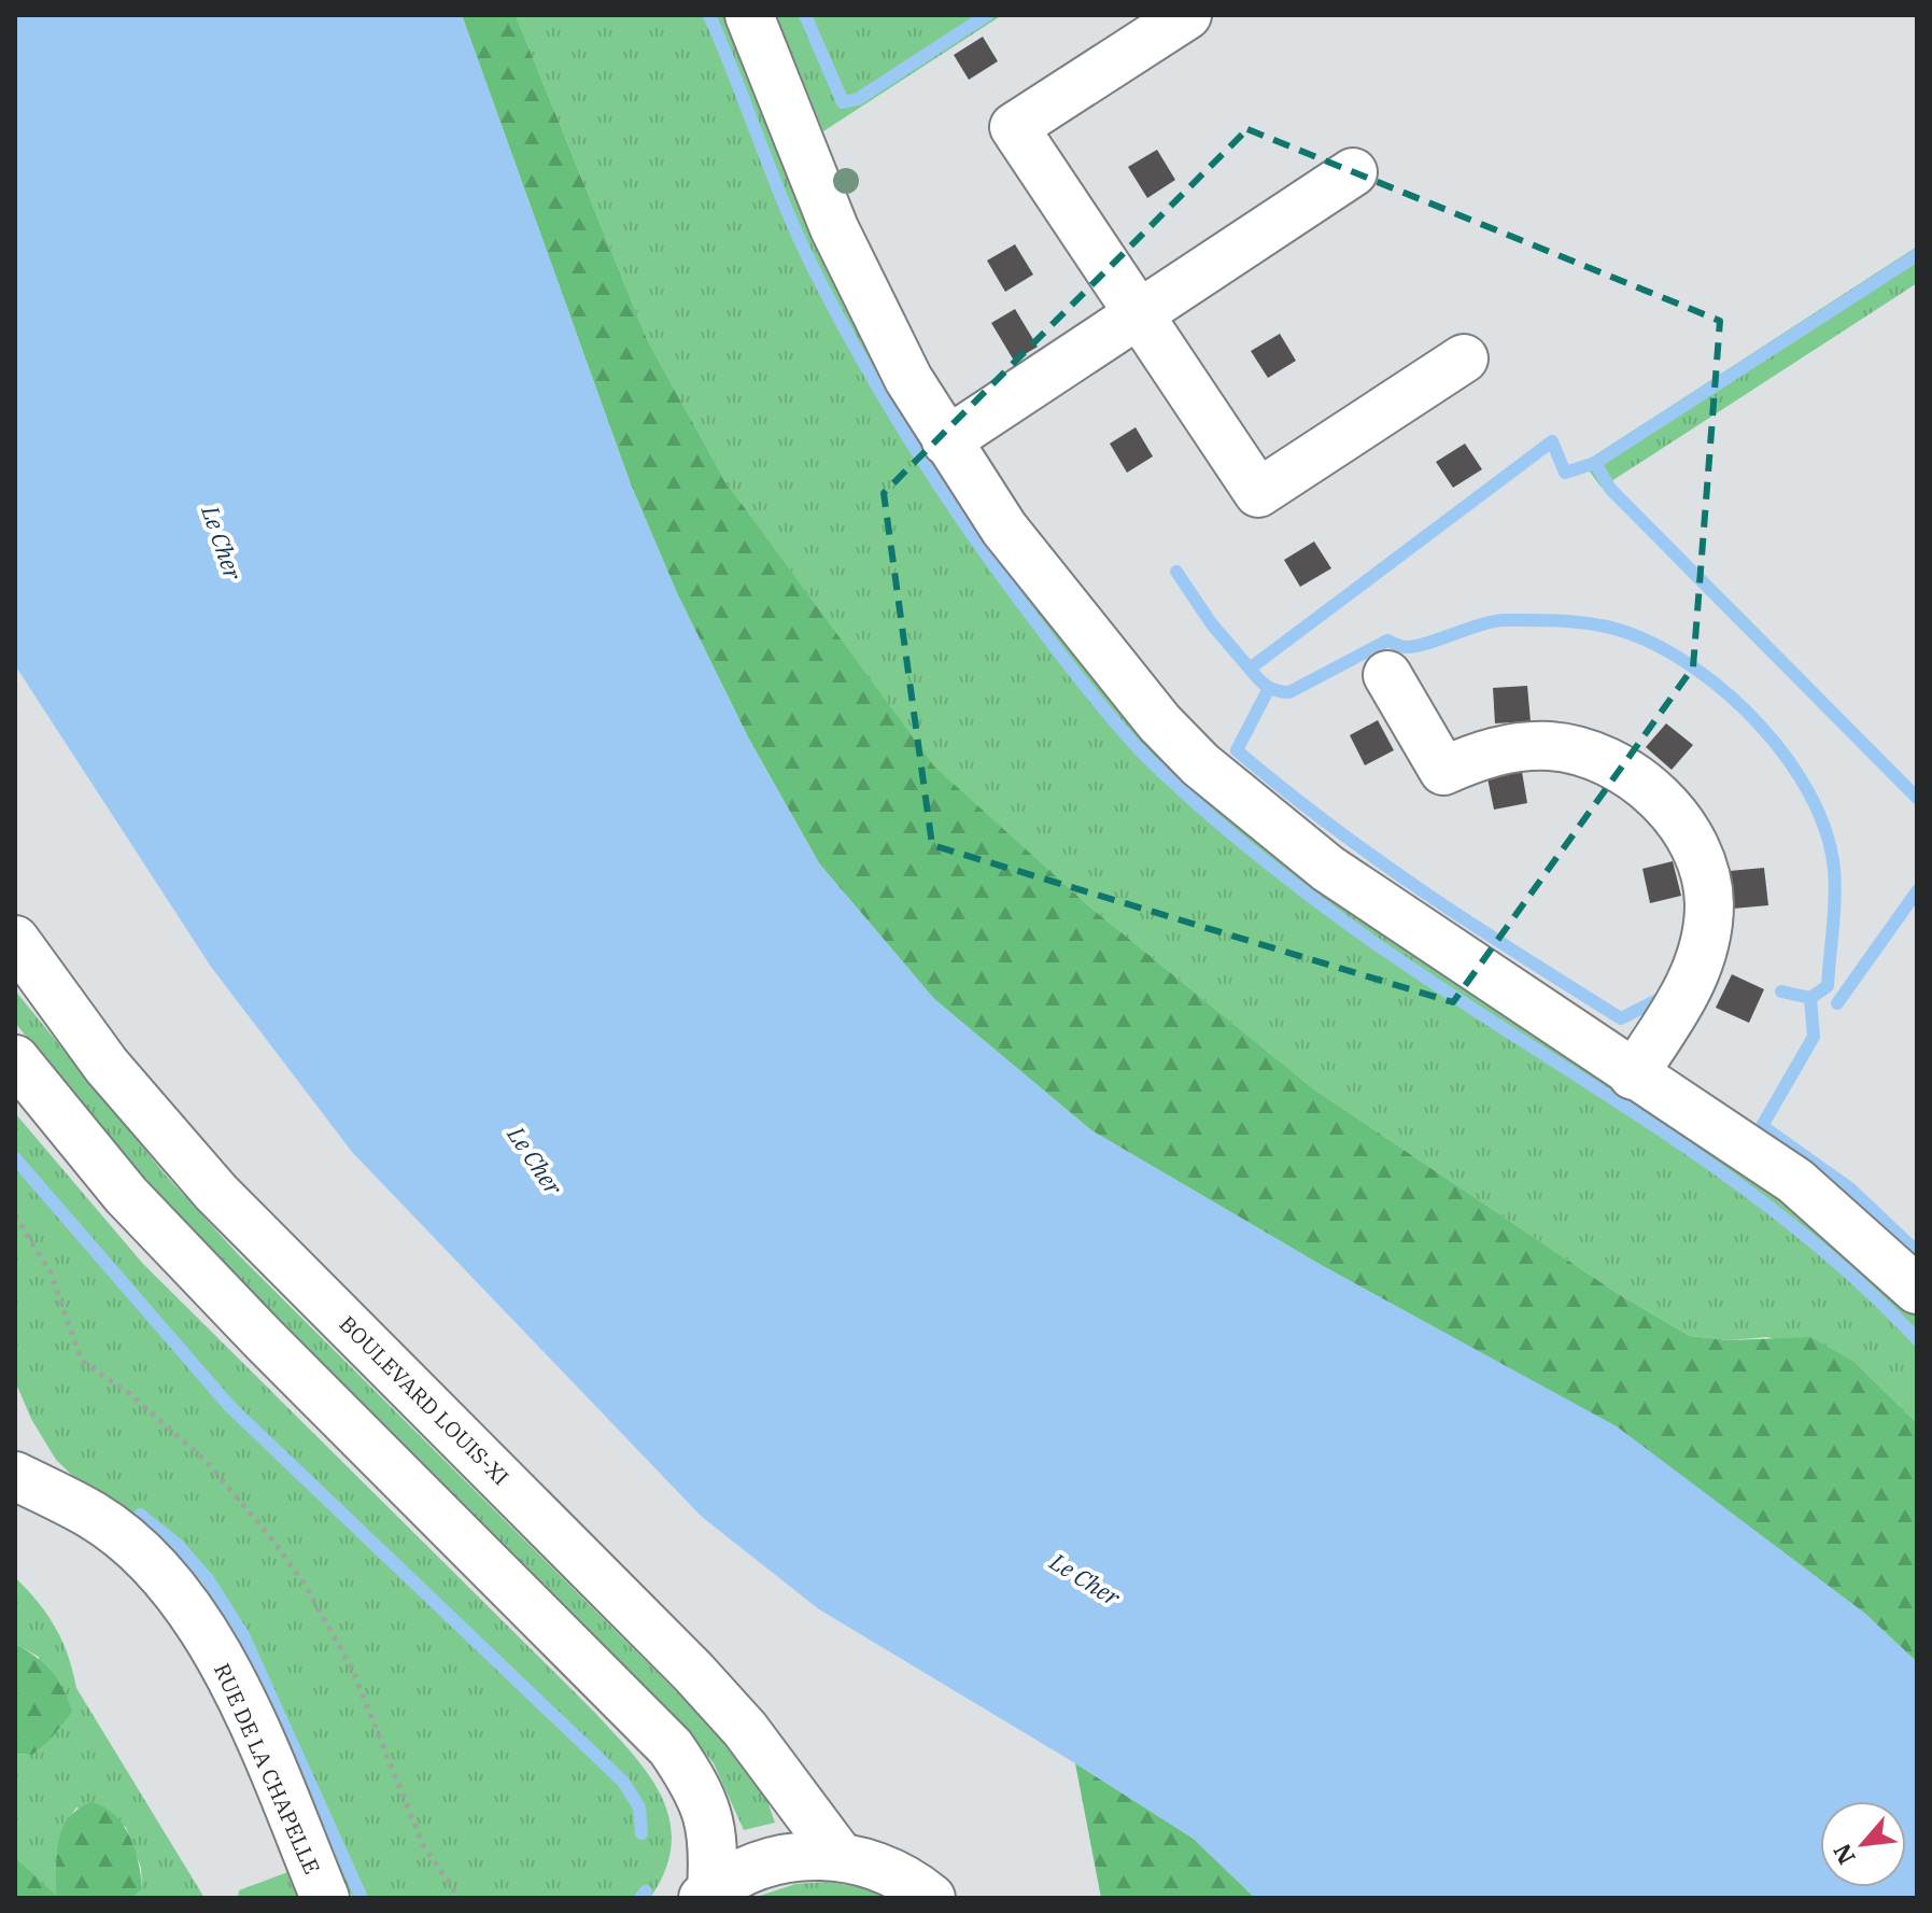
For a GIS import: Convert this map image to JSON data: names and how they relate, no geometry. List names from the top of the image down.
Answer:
{
  "streets": {
    "main road": ["BOULEVARD LOUIS-XI", "RUE DE LA CHAPELLE"]
  },
  "water": ["Le Cher"],
  "north": "bottom left"
}
